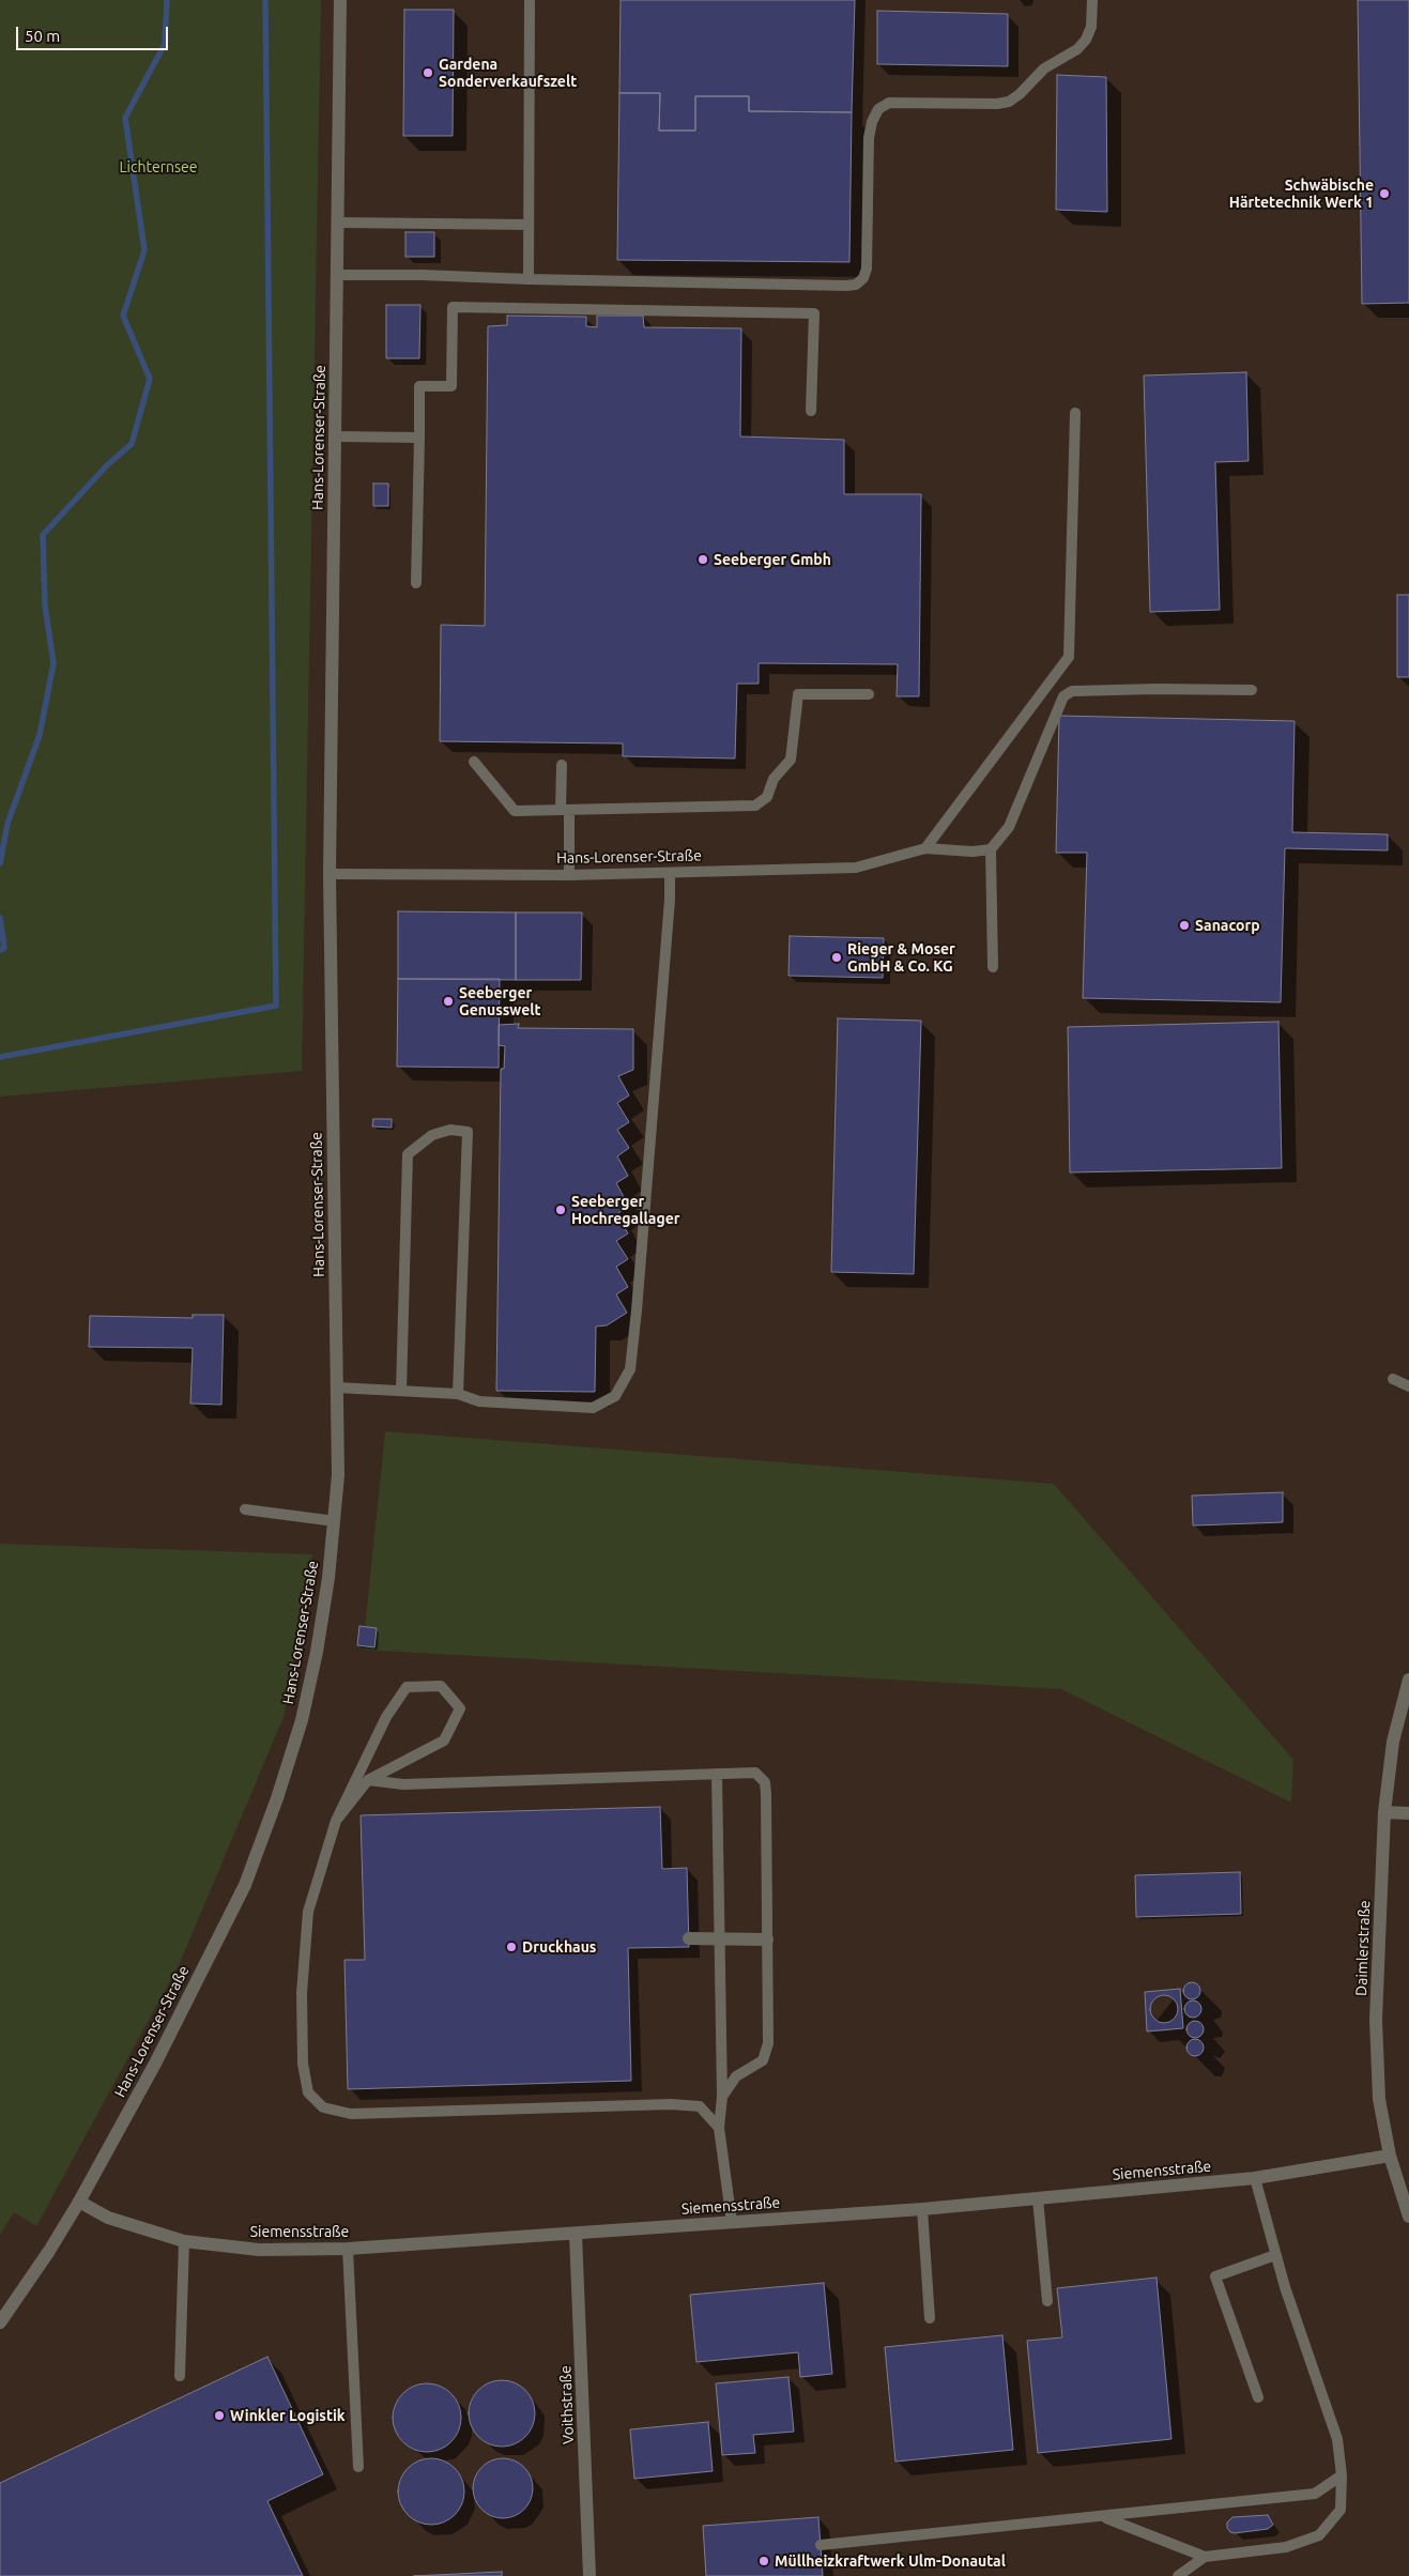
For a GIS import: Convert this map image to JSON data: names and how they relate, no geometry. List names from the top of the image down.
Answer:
{
  "streets": {
    "street": [
      "Hans-Lorenser-Straße",
      "Daimlerstraße",
      "Siemensstraße",
      "Voithstraße"
    ]
  },
  "crossings": [
    ["Hans-Lorenser-Straße", "Siemensstraße"],
    ["Daimlerstraße", "Siemensstraße"],
    ["Siemensstraße", "Voithstraße"]
  ],
  "parks": ["Lichternsee"],
  "places": [
    "Gardena Sonderverkaufszelt",
    "Schwäbische Härtetechnik Werk 1",
    "Seeberger Gmbh",
    "Sanacorp",
    "Rieger & Moser GmbH & Co. KG",
    "Seeberger Genusswelt",
    "Seeberger Hochregallager",
    "Druckhaus",
    "Winkler Logistik",
    "Müllheizkraftwerk Ulm-Donautal"
  ],
  "scale_bar": "50 m"
}
